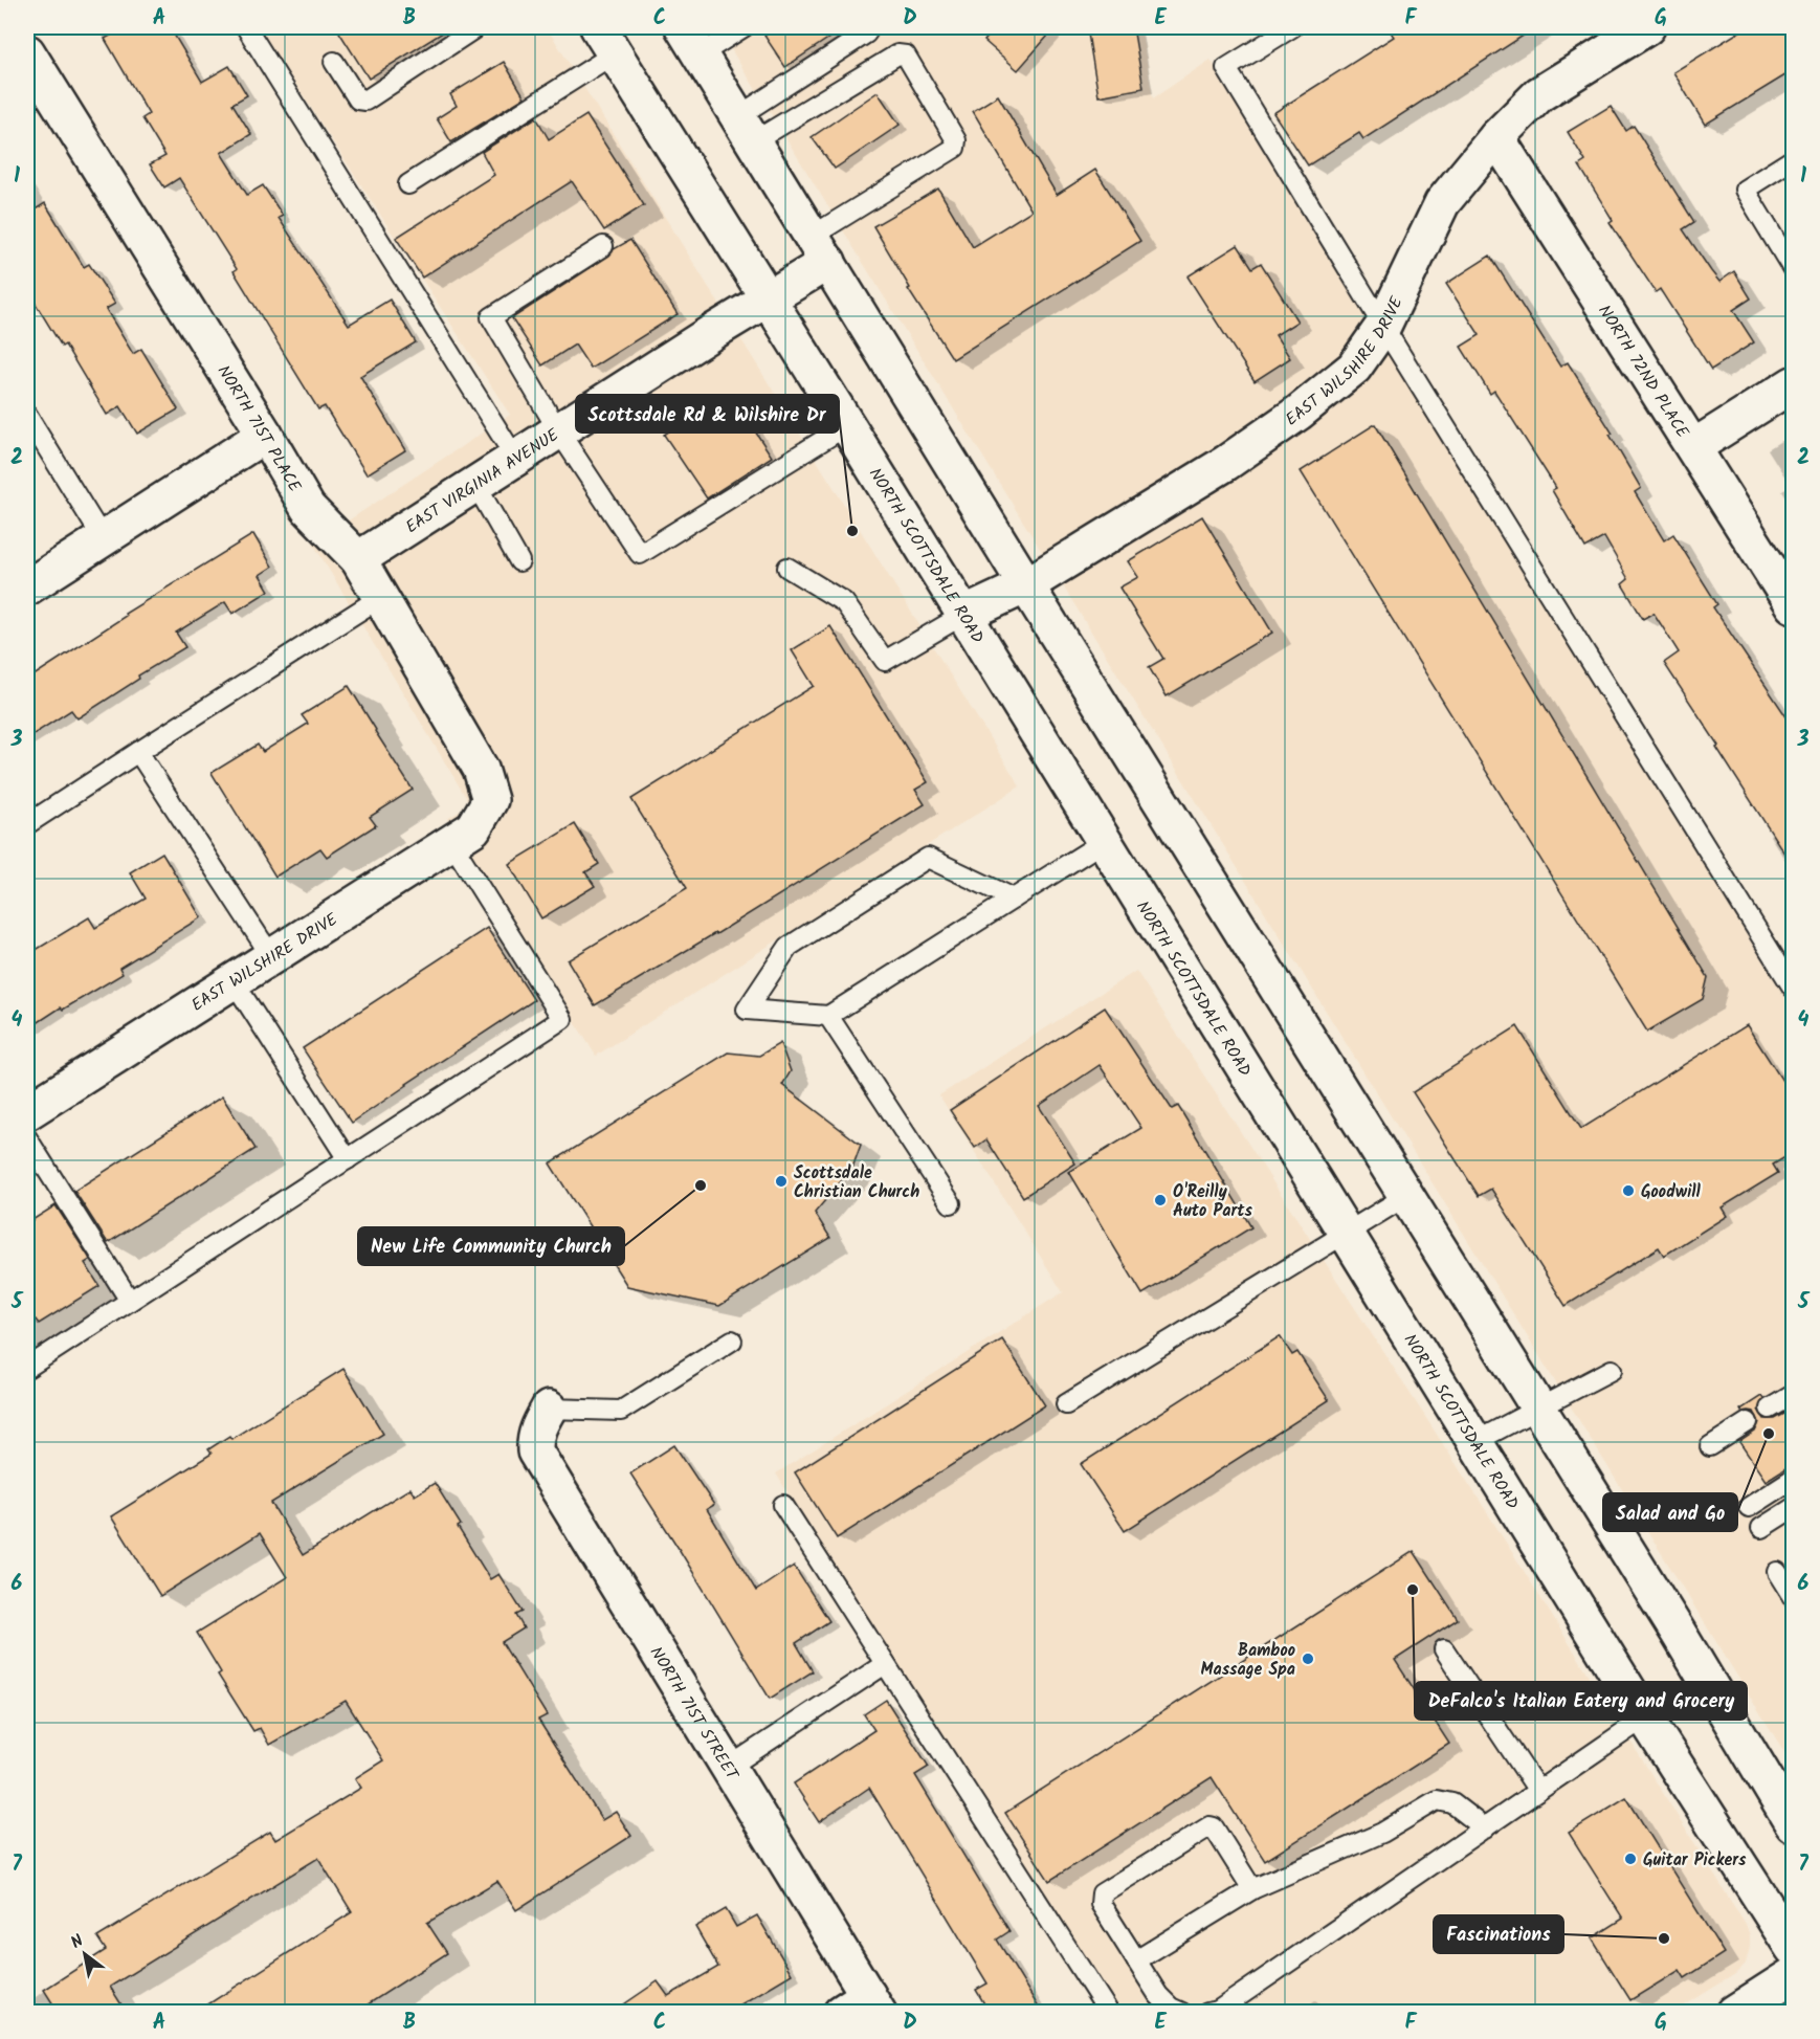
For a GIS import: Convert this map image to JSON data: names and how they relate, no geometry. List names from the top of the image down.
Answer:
{
  "streets": {
    "street": [
      "EAST WILSHIRE DRIVE",
      "NORTH 72ND PLACE",
      "NORTH 71ST PLACE",
      "EAST VIRGINIA AVENUE",
      "NORTH SCOTTSDALE ROAD",
      "NORTH 71ST STREET"
    ]
  },
  "crossings": [
    ["EAST WILSHIRE DRIVE", "NORTH 72ND PLACE"],
    ["EAST WILSHIRE DRIVE", "NORTH 71ST PLACE"],
    ["EAST WILSHIRE DRIVE", "NORTH SCOTTSDALE ROAD"],
    ["NORTH 71ST PLACE", "EAST VIRGINIA AVENUE"],
    ["EAST VIRGINIA AVENUE", "NORTH SCOTTSDALE ROAD"]
  ],
  "places": [
    "Scottsdale Rd & Wilshire Dr",
    "Scottsdale Christian Church",
    "New Life Community Church",
    "Goodwill",
    "O'Reilly Auto Parts",
    "Salad and Go",
    "DeFalco's Italian Eatery and Grocery",
    "Bamboo Massage Spa",
    "Guitar Pickers",
    "Fascinations"
  ],
  "north": "top left",
  "grid": {
    "columns": [
      "A",
      "B",
      "C",
      "D",
      "E",
      "F",
      "G"
    ],
    "rows": [
      "1",
      "2",
      "3",
      "4",
      "5",
      "6",
      "7"
    ]
  }
}
